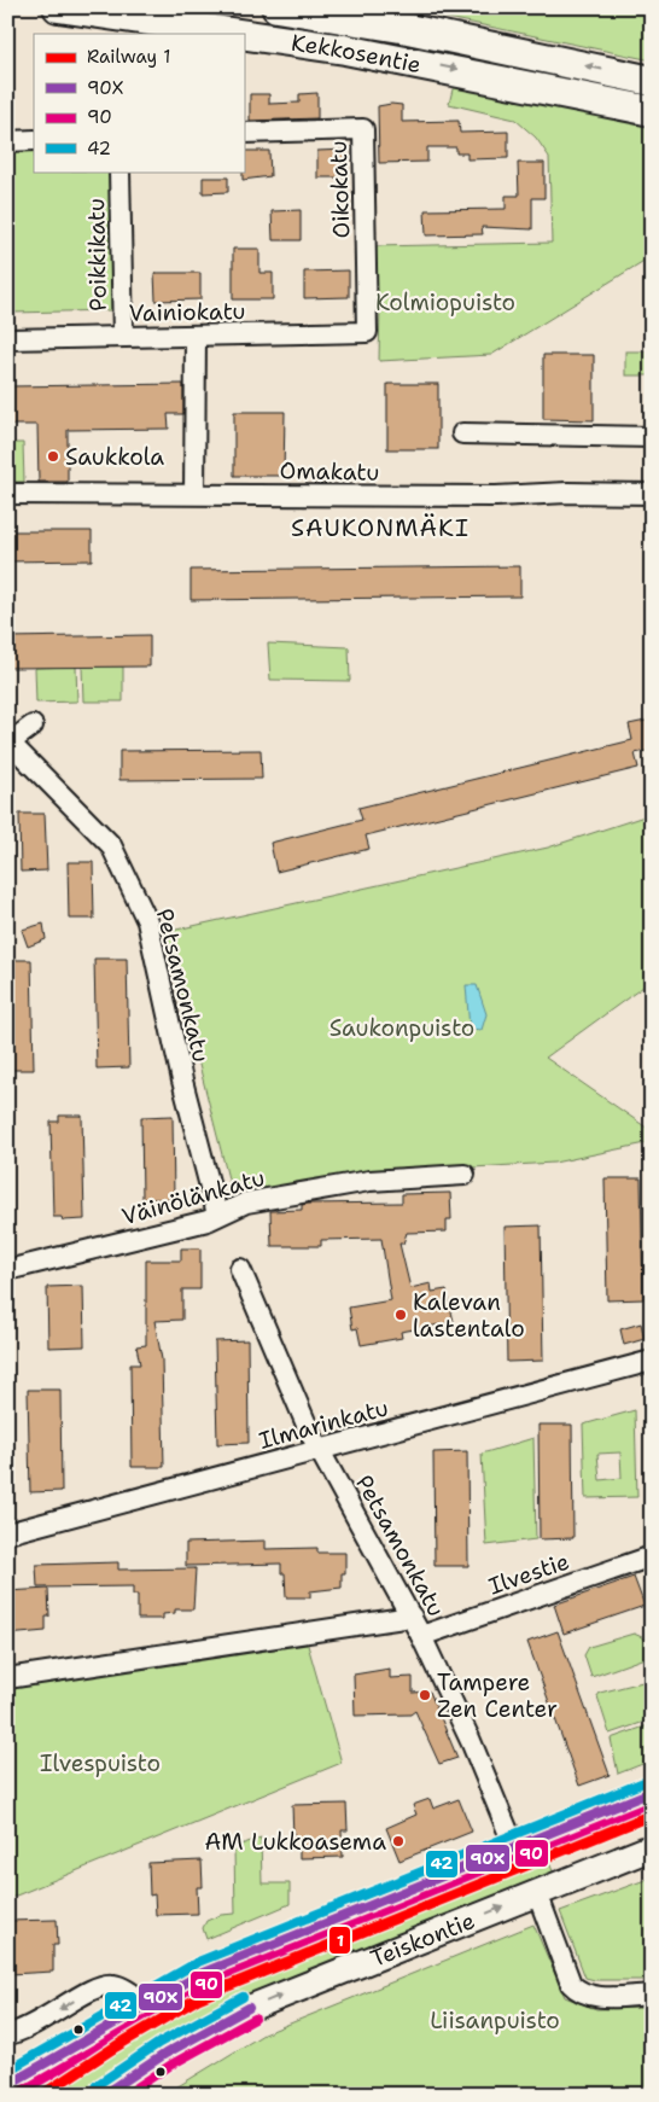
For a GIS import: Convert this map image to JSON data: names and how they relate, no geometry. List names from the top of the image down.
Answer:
{
  "streets": {
    "highway": ["Kekkosentie"],
    "main road": ["Teiskontie"],
    "street": [
      "Oikokatu",
      "Poikkikatu",
      "Vainiokatu",
      "Omakatu",
      "Petsamonkatu",
      "Väinölänkatu",
      "Ilmarinkatu",
      "Ilvestie"
    ]
  },
  "crossings": [
    ["Oikokatu", "Vainiokatu"],
    ["Poikkikatu", "Vainiokatu"],
    ["Petsamonkatu", "Väinölänkatu"],
    ["Petsamonkatu", "Ilmarinkatu"],
    ["Petsamonkatu", "Ilvestie"]
  ],
  "districts": ["SAUKONMÄKI"],
  "parks": [
    "Kolmiopuisto",
    "Saukonpuisto",
    "Ilvespuisto",
    "Liisanpuisto"
  ],
  "places": [
    "Saukkola",
    "Kalevan lastentalo",
    "Tampere Zen Center",
    "AM Lukkoasema"
  ],
  "lines": [
    "transit line 42",
    "transit line 90X",
    "transit line 90",
    "rail line 1"
  ],
  "legend": [
    "Railway 1",
    "90X",
    "90",
    "42"
  ]
}
